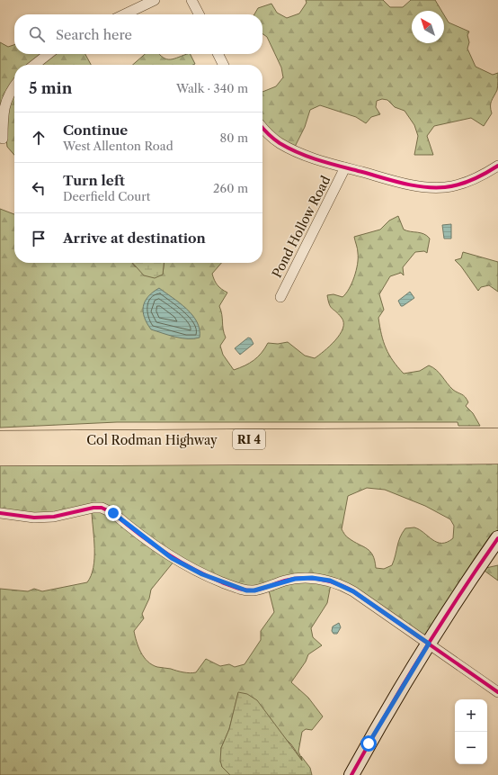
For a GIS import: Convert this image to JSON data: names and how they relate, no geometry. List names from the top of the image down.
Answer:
{
  "streets": {
    "highway": ["RI 4", "Col Rodman Highway"],
    "street": ["Pond Hollow Road"]
  },
  "north": "top left",
  "page": {
    "search": "Search here",
    "heading": ["5 min", "Walk · 340 m"],
    "list": [
      ["Continue", "West Allenton Road", "80 m"],
      ["Turn left", "Deerfield Court", "260 m"],
      "Arrive at destination"
    ],
    "map_buttons": ["+", "−"]
  }
}
